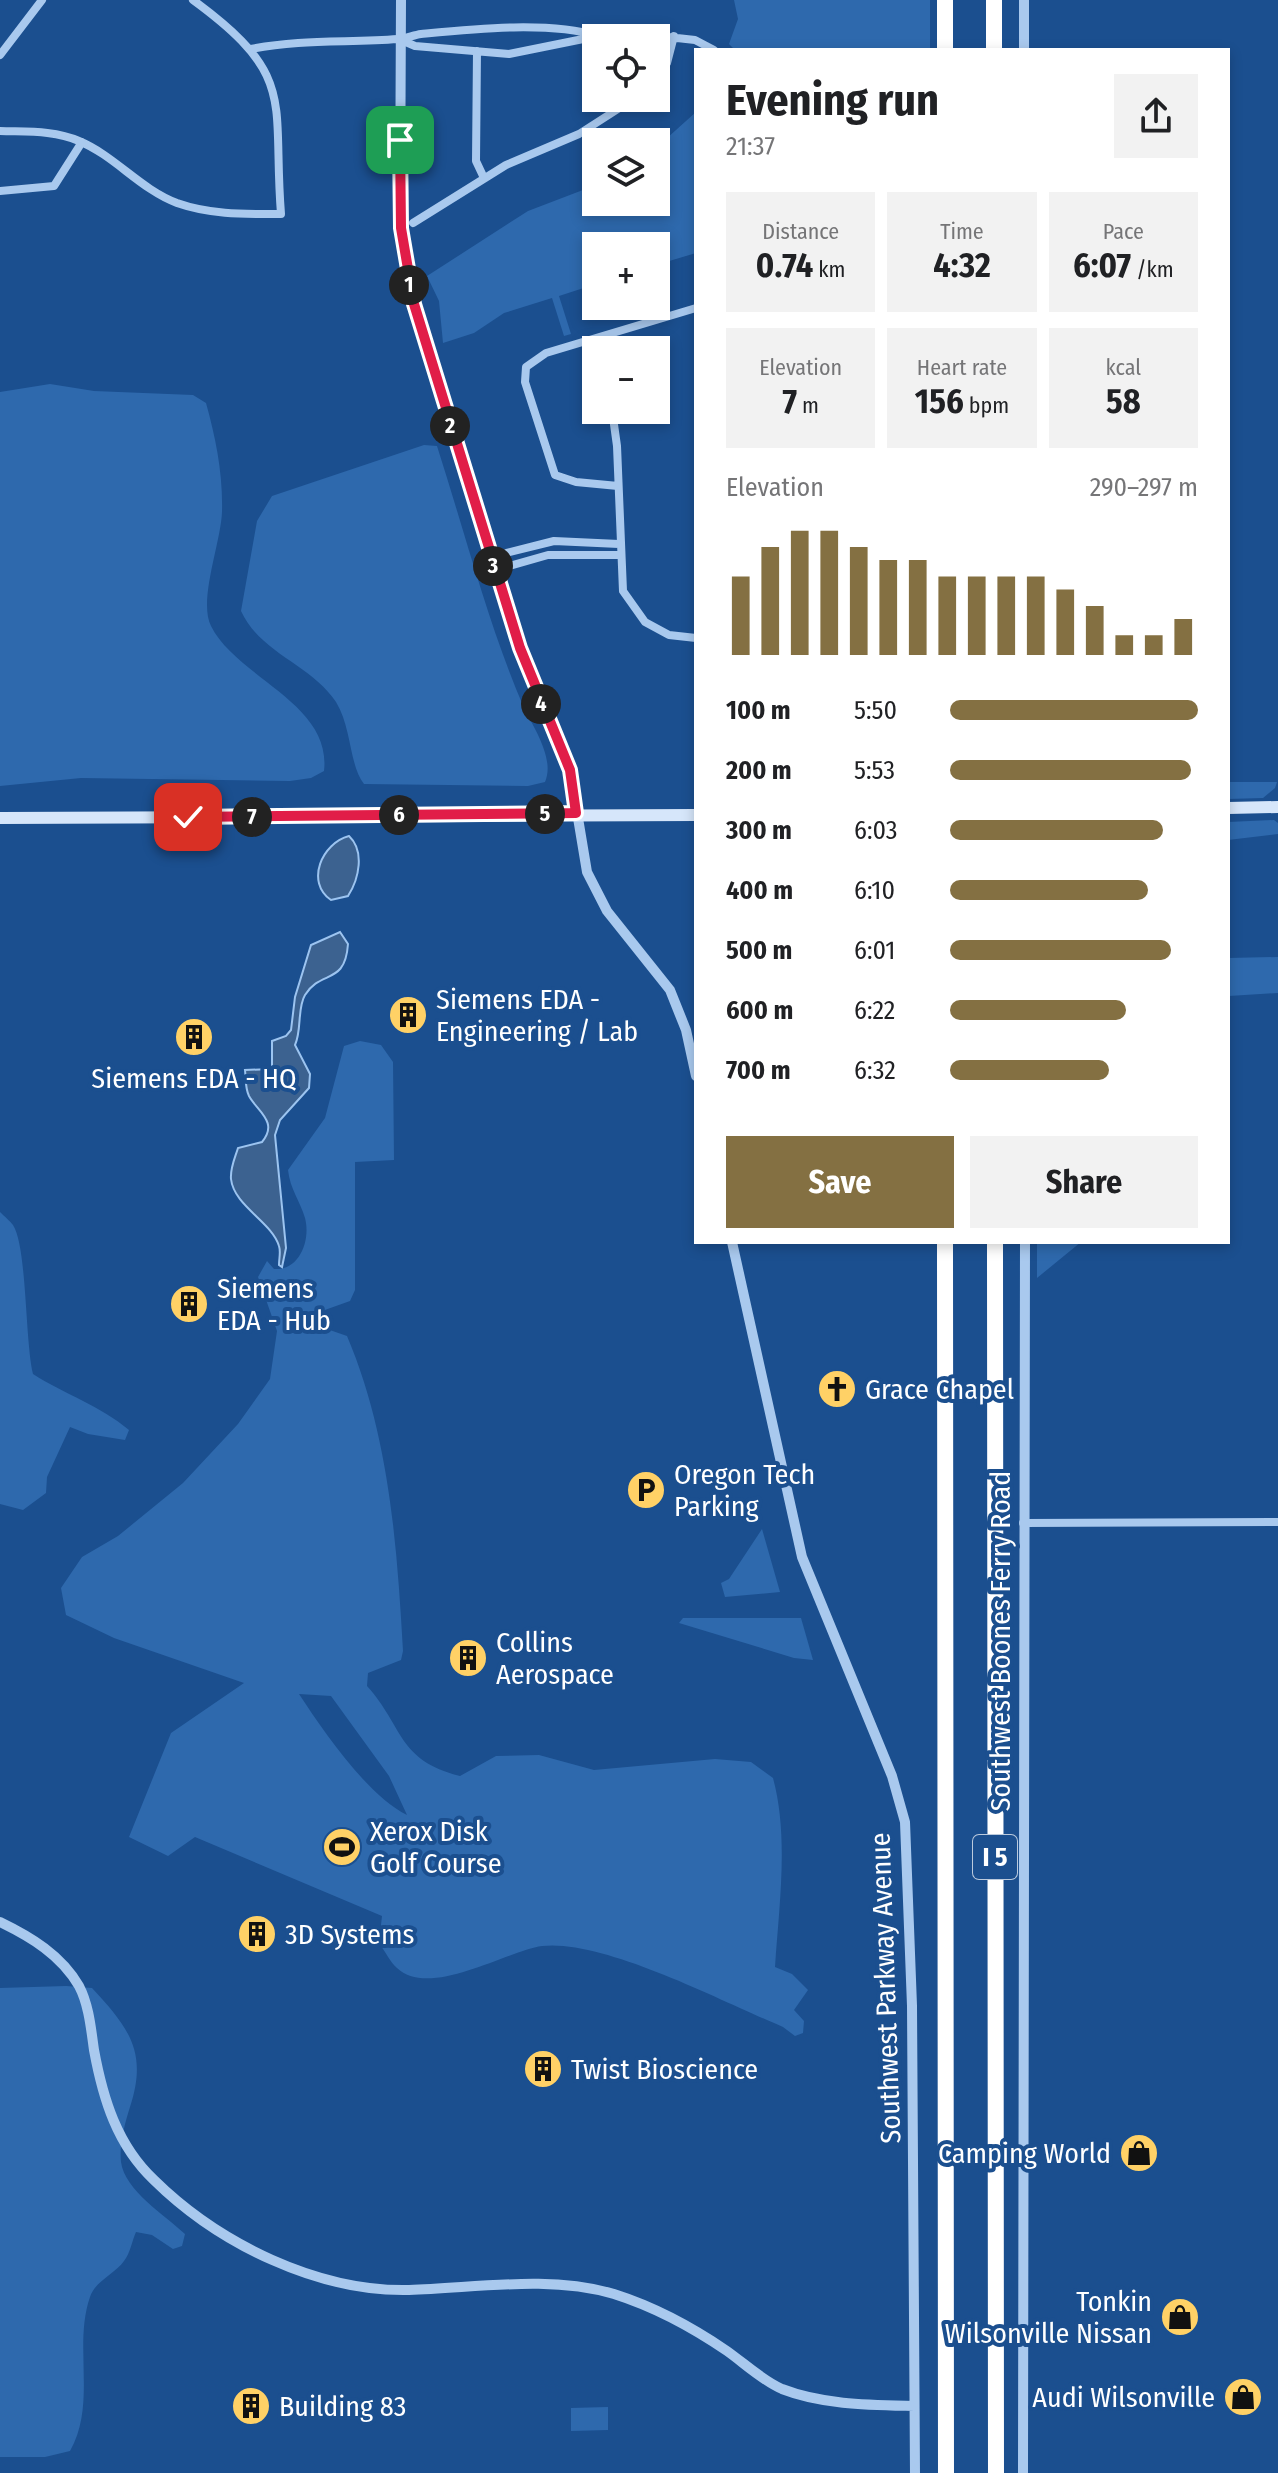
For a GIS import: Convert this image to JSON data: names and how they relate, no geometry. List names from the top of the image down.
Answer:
{
  "streets": {
    "highway": ["I 5"],
    "street": ["Southwest Boones Ferry Road", "Southwest Parkway Avenue"]
  },
  "places": {
    "building": [
      "Siemens EDA - Engineering / Lab",
      "Siemens EDA - HQ",
      "Siemens EDA - Hub",
      "Collins Aerospace",
      "3D Systems",
      "Twist Bioscience",
      "Building 83"
    ],
    "church": ["Grace Chapel"],
    "parking": ["Oregon Tech Parking"],
    "sports": ["Xerox Disk Golf Course"],
    "shop": ["Camping World", "Tonkin Wilsonville Nissan", "Audi Wilsonville"]
  },
  "page": {
    "map_buttons": ["+", "−"],
    "heading": ["Evening run", "21:37"],
    "stats": [
      ["Distance", "0.74 km"],
      ["Time", "4:32"],
      ["Pace", "6:07 /km"],
      ["Elevation", "7 m"],
      ["Heart rate", "156 bpm"],
      ["kcal", "58"]
    ],
    "pins": [
      "1",
      "2",
      "3",
      "4",
      "5",
      "6",
      "7"
    ],
    "chart": ["Elevation", "290–297 m"],
    "list": [
      {
        "name": "100 m",
        "note": "5:50"
      },
      {
        "name": "200 m",
        "note": "5:53"
      },
      {
        "name": "300 m",
        "note": "6:03"
      },
      {
        "name": "400 m",
        "note": "6:10"
      },
      {
        "name": "500 m",
        "note": "6:01"
      },
      {
        "name": "600 m",
        "note": "6:22"
      },
      {
        "name": "700 m",
        "note": "6:32"
      }
    ],
    "buttons": ["Save", "Share"]
  }
}
